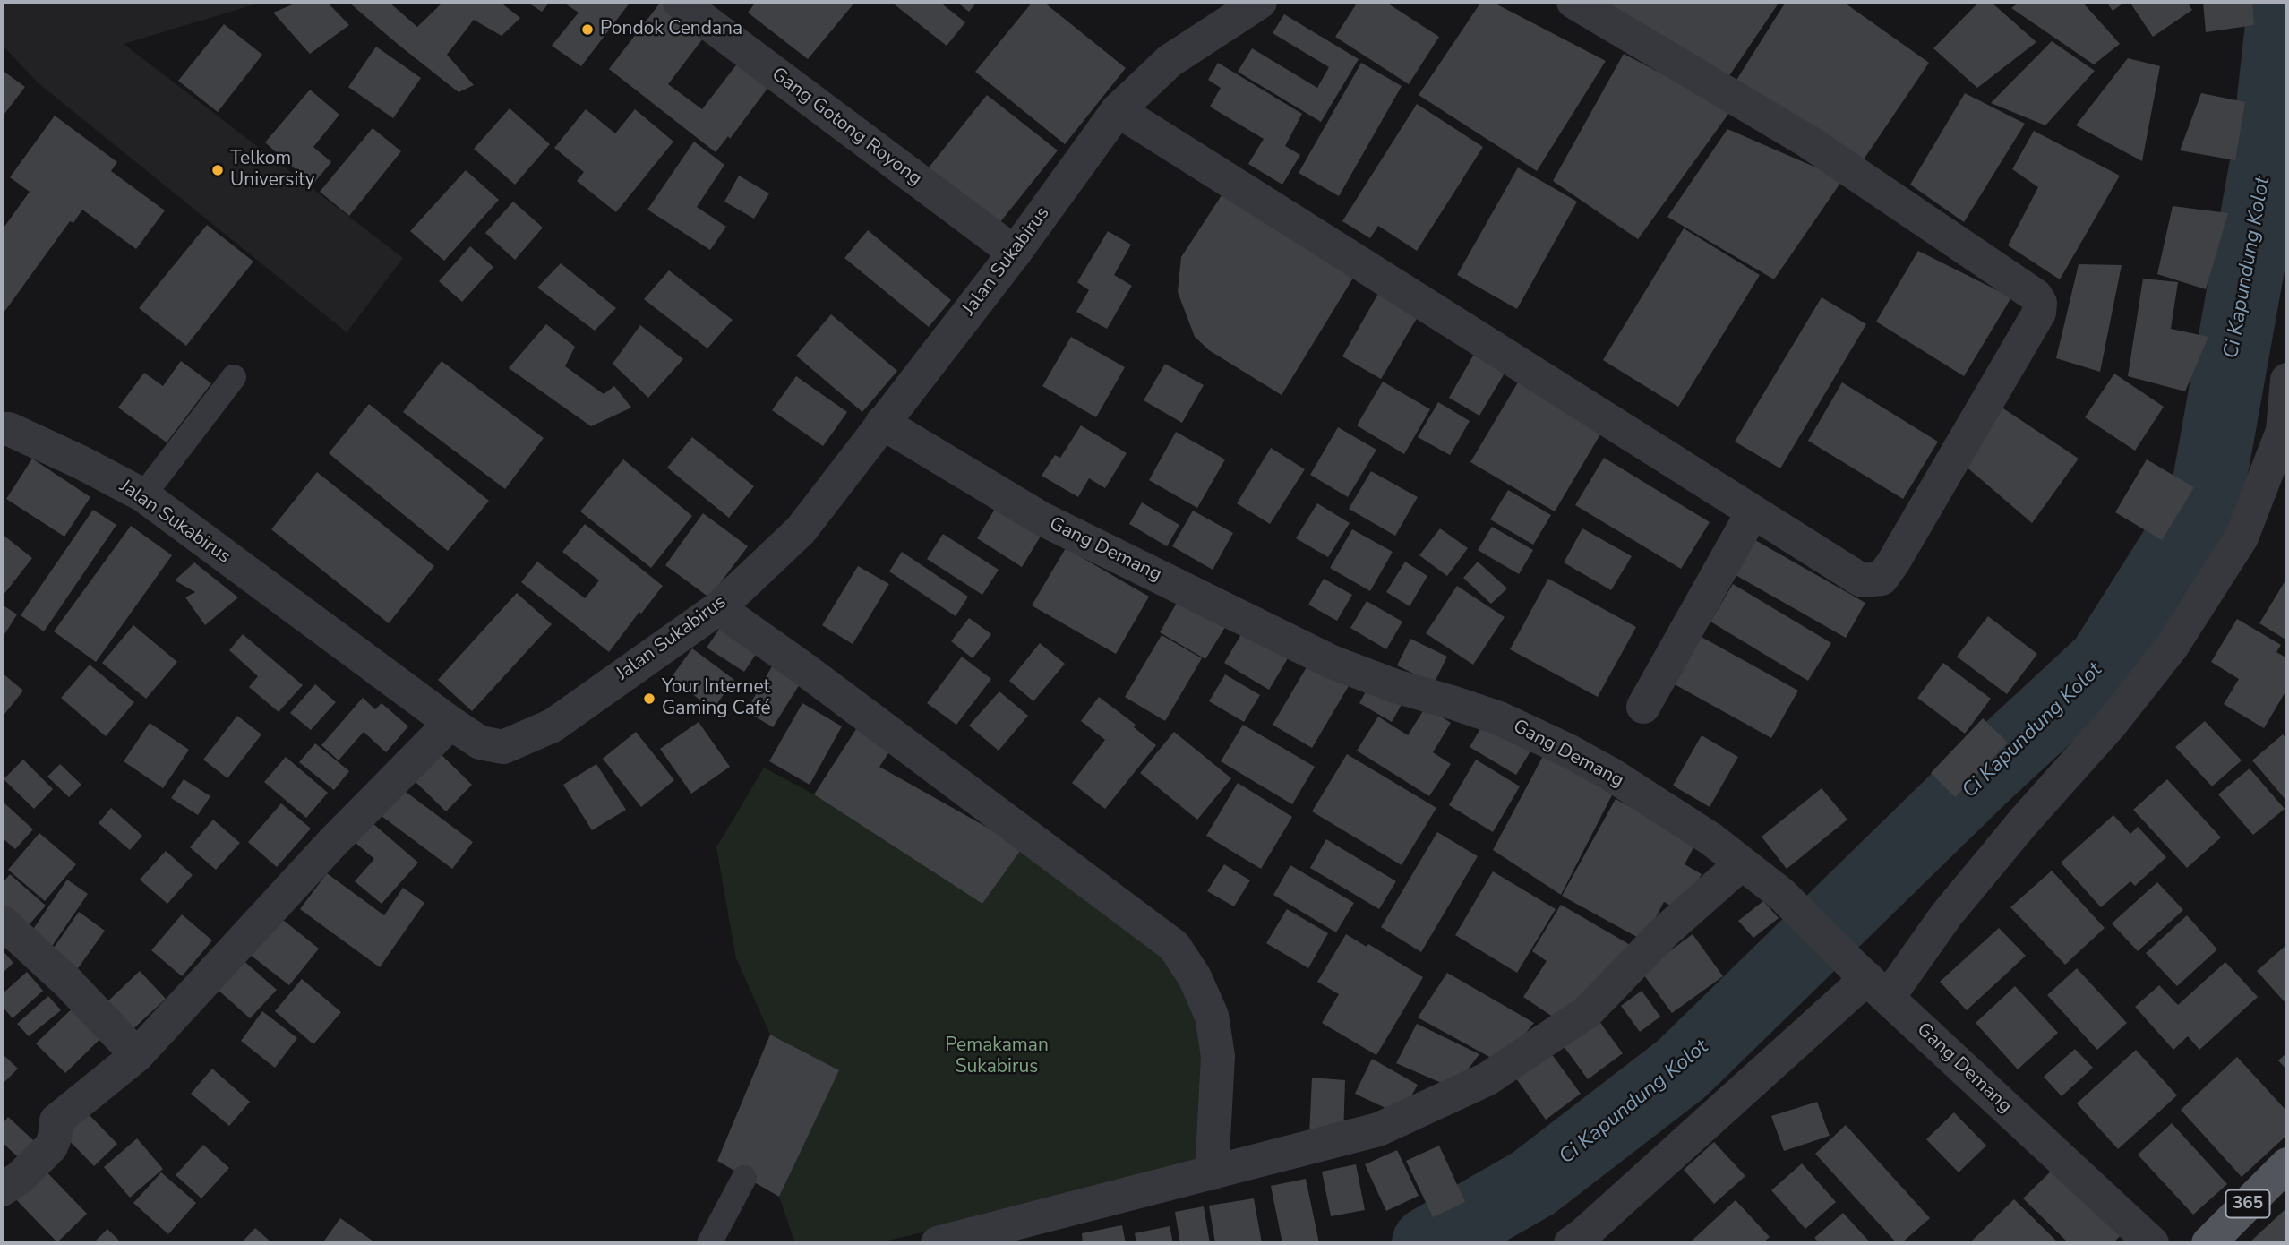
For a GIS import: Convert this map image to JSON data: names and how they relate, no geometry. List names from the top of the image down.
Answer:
{
  "streets": {
    "main road": ["365"],
    "street": ["Gang Gotong Royong", "Jalan Sukabirus", "Gang Demang"]
  },
  "crossings": [
    ["Gang Gotong Royong", "Jalan Sukabirus"],
    ["Jalan Sukabirus", "Gang Demang"]
  ],
  "water": ["Ci Kapundung Kolot"],
  "parks": ["Pemakaman Sukabirus"],
  "places": ["Pondok Cendana", "Telkom University", "Your Internet Gaming Café"]
}
